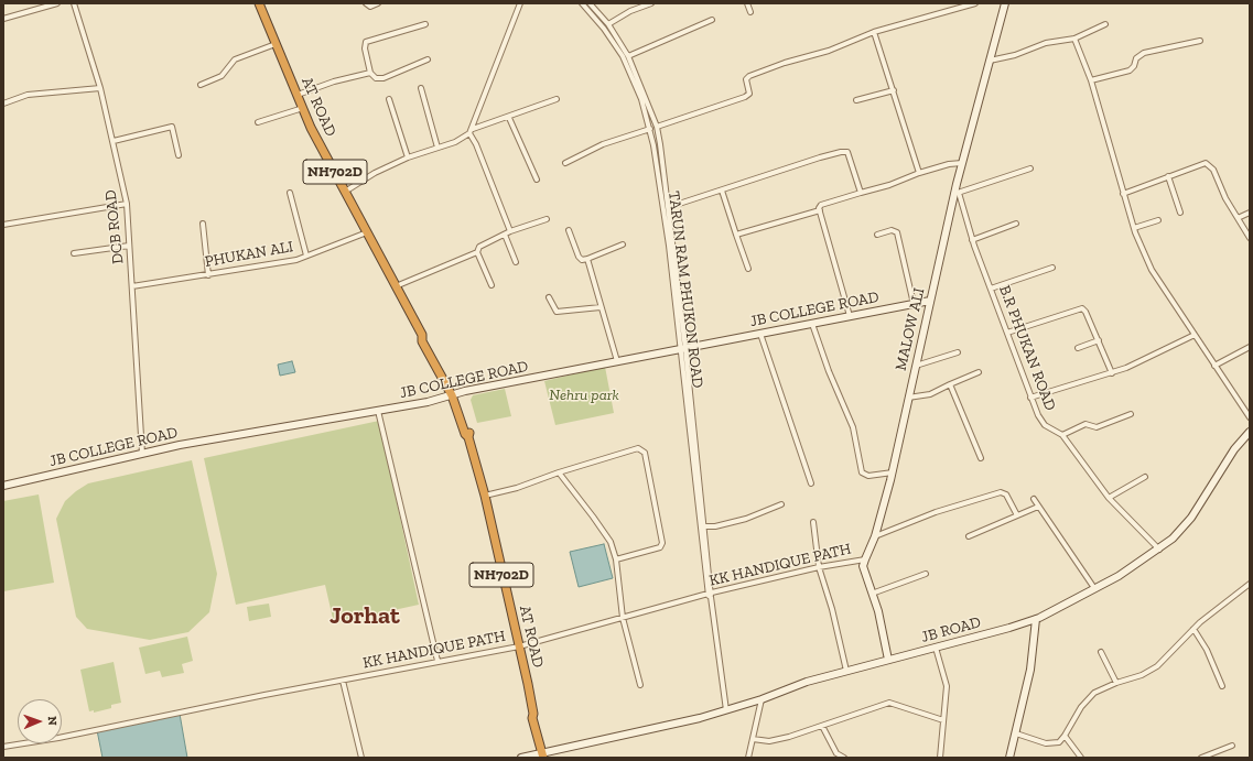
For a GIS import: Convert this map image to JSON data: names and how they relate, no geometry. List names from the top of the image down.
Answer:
{
  "streets": {
    "highway": ["AT ROAD", "NH702D"],
    "street": [
      "DCB ROAD",
      "PHUKAN ALI",
      "TARUN RAM PHUKON ROAD",
      "JB COLLEGE ROAD",
      "MALOW ALI",
      "B.R PHUKAN ROAD",
      "KK HANDIQUE PATH",
      "JB ROAD"
    ]
  },
  "crossings": [
    ["AT ROAD", "PHUKAN ALI"],
    ["AT ROAD", "JB COLLEGE ROAD"],
    ["AT ROAD", "KK HANDIQUE PATH"],
    ["AT ROAD", "JB ROAD"],
    ["DCB ROAD", "PHUKAN ALI"],
    ["DCB ROAD", "JB COLLEGE ROAD"],
    ["TARUN RAM PHUKON ROAD", "JB COLLEGE ROAD"],
    ["TARUN RAM PHUKON ROAD", "KK HANDIQUE PATH"],
    ["TARUN RAM PHUKON ROAD", "JB ROAD"],
    ["JB COLLEGE ROAD", "MALOW ALI"],
    ["MALOW ALI", "B.R PHUKAN ROAD"],
    ["MALOW ALI", "KK HANDIQUE PATH"],
    ["B.R PHUKAN ROAD", "JB ROAD"]
  ],
  "districts": ["Jorhat"],
  "parks": ["Nehru park"],
  "north": "right"
}
